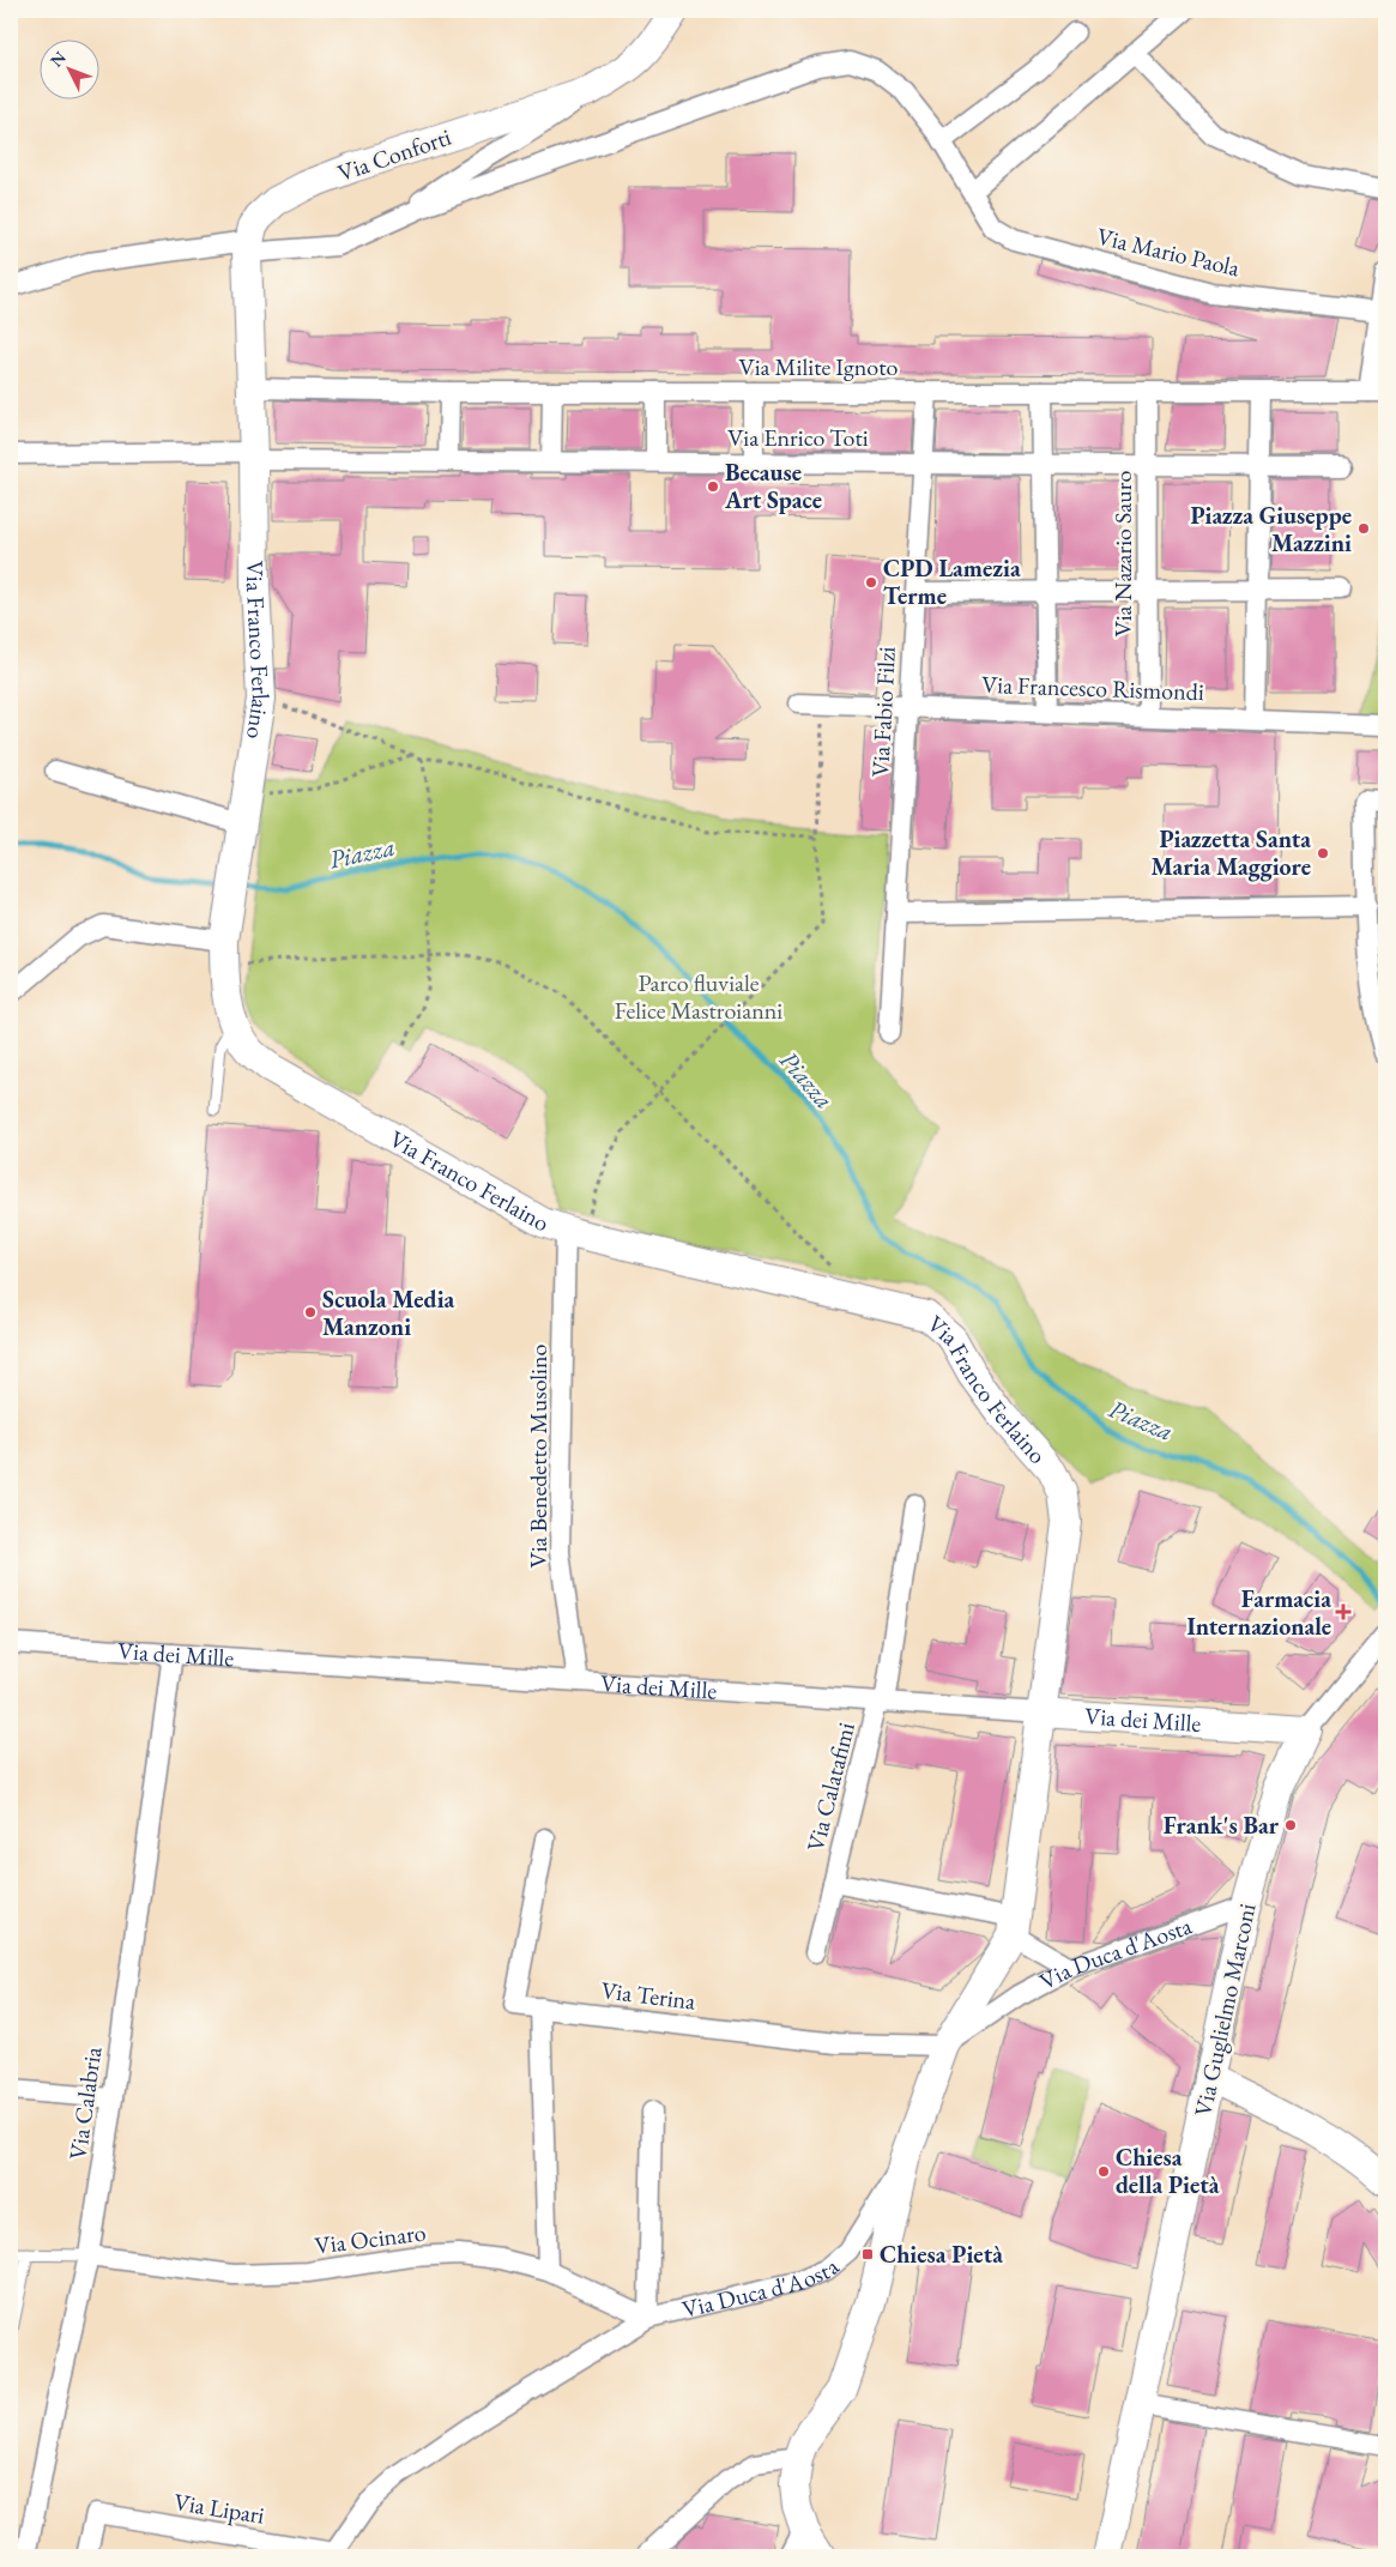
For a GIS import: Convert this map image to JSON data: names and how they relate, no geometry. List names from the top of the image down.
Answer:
{
  "streets": {
    "main road": [
      "Via Conforti",
      "Via Franco Ferlaino",
      "Via dei Mille",
      "Via Duca d'Aosta",
      "Via Guglielmo Marconi"
    ],
    "street": [
      "Via Mario Paola",
      "Via Milite Ignoto",
      "Via Enrico Toti",
      "Via Nazario Sauro",
      "Via Francesco Rismondi",
      "Via Fabio Filzi",
      "Via Benedetto Musolino",
      "Via Calatafimi",
      "Via Terina",
      "Via Calabria",
      "Via Ocinaro",
      "Via Lipari"
    ]
  },
  "crossings": [
    ["Via Milite Ignoto", "Via Nazario Sauro"],
    ["Via Milite Ignoto", "Via Franco Ferlaino"],
    ["Via Milite Ignoto", "Via Fabio Filzi"],
    ["Via Enrico Toti", "Via Nazario Sauro"],
    ["Via Enrico Toti", "Via Franco Ferlaino"],
    ["Via Enrico Toti", "Via Fabio Filzi"],
    ["Via Nazario Sauro", "Via Francesco Rismondi"],
    ["Via Franco Ferlaino", "Via Benedetto Musolino"],
    ["Via Franco Ferlaino", "Via dei Mille"],
    ["Via Franco Ferlaino", "Via Calatafimi"],
    ["Via Francesco Rismondi", "Via Fabio Filzi"],
    ["Via Benedetto Musolino", "Via dei Mille"],
    ["Via dei Mille", "Via Calatafimi"],
    ["Via dei Mille", "Via Guglielmo Marconi"],
    ["Via dei Mille", "Via Calabria"],
    ["Via Calatafimi", "Via Duca d'Aosta"],
    ["Via Duca d'Aosta", "Via Terina"],
    ["Via Duca d'Aosta", "Via Guglielmo Marconi"],
    ["Via Duca d'Aosta", "Via Ocinaro"],
    ["Via Duca d'Aosta", "Via Lipari"],
    ["Via Calabria", "Via Ocinaro"]
  ],
  "water": ["Piazza"],
  "parks": ["Parco fluviale Felice Mastroianni"],
  "places": {
    "other": [
      "Because Art Space",
      "Piazza Giuseppe Mazzini",
      "CPD Lamezia Terme",
      "Piazzetta Santa Maria Maggiore",
      "Scuola Media Manzoni",
      "Frank's Bar",
      "Chiesa della Pietà"
    ],
    "health": ["Farmacia Internazionale"],
    "transit": ["Chiesa Pietà"]
  },
  "north": "top left"
}
